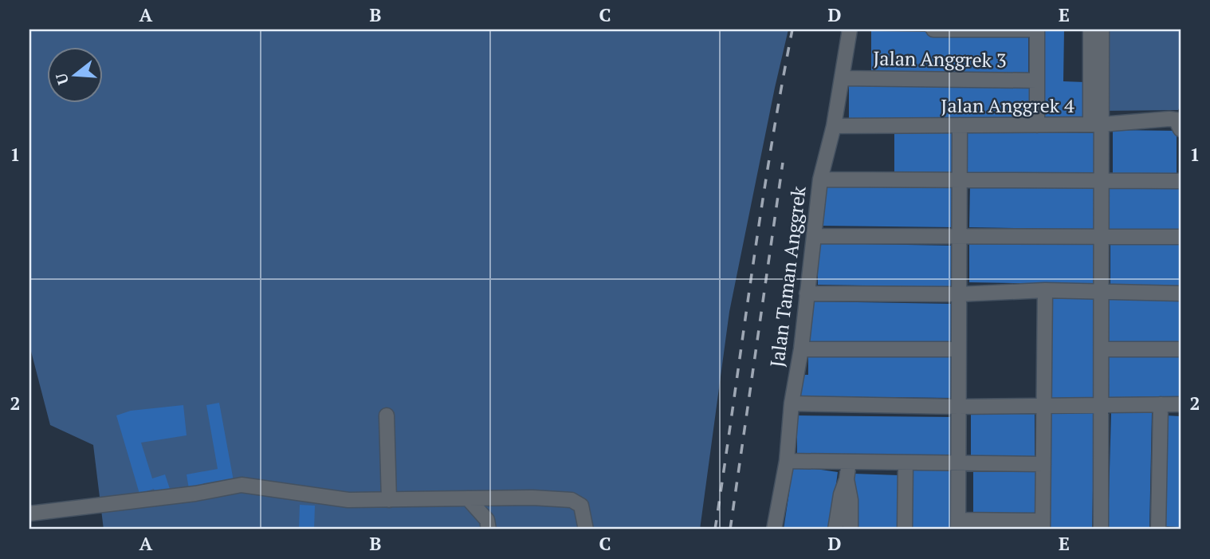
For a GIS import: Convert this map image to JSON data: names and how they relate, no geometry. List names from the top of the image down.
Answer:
{
  "streets": {
    "street": ["Jalan Anggrek 3", "Jalan Anggrek 4", "Jalan Taman Anggrek"]
  },
  "crossings": [
    ["Jalan Anggrek 3", "Jalan Taman Anggrek"],
    ["Jalan Anggrek 4", "Jalan Taman Anggrek"]
  ],
  "north": "left",
  "grid": {
    "columns": [
      "A",
      "B",
      "C",
      "D",
      "E"
    ],
    "rows": ["1", "2"]
  }
}
